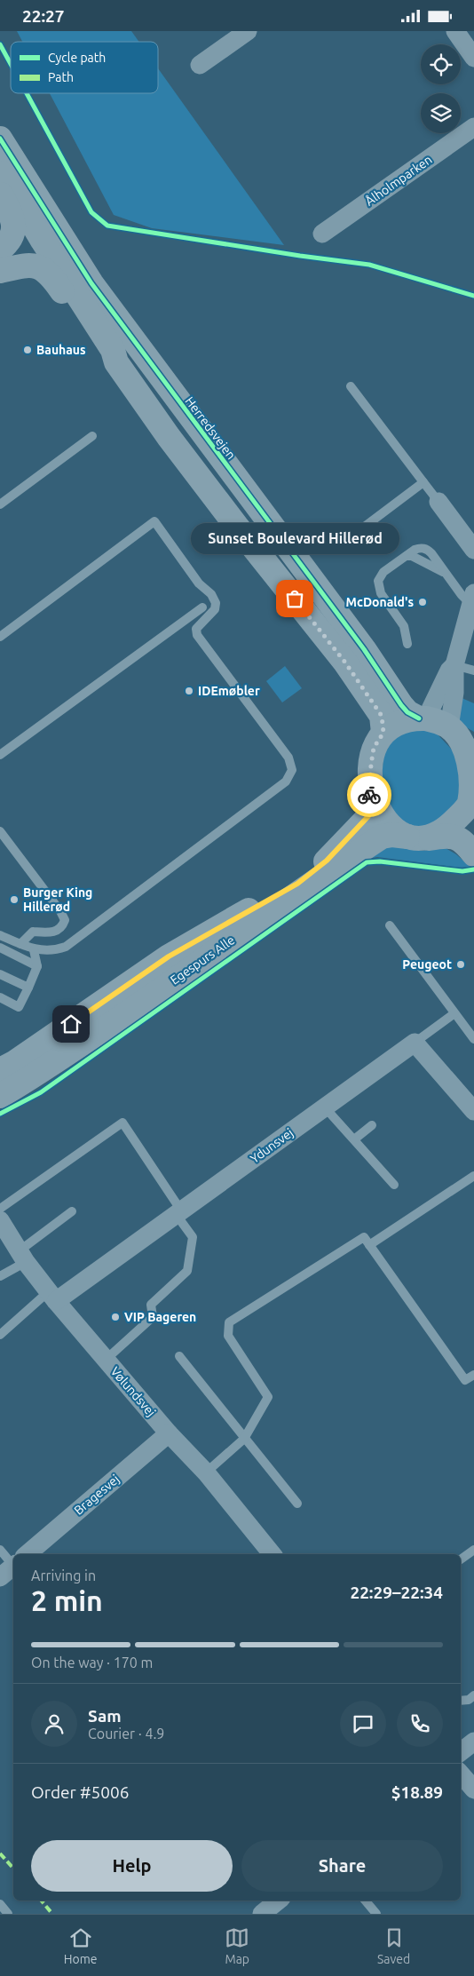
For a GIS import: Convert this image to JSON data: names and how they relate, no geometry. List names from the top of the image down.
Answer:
{
  "streets": {
    "street": [
      "Ålholmparken",
      "Herredsvejen",
      "Egespurs Alle",
      "Ydunsvej",
      "Vølundsvej",
      "Bragesvej"
    ]
  },
  "crossings": [
    ["Herredsvejen", "Egespurs Alle"],
    ["Ydunsvej", "Vølundsvej"],
    ["Vølundsvej", "Bragesvej"]
  ],
  "places": [
    "Bauhaus",
    "Sunset Boulevard Hillerød",
    "McDonald's",
    "IDEmøbler",
    "Burger King Hillerød",
    "Peugeot",
    "VIP Bageren"
  ],
  "legend": ["Cycle path", "Path"],
  "page": {
    "status": "22:27",
    "bubble": "Sunset Boulevard Hillerød",
    "heading": ["2 min", "Arriving in", "22:29–22:34"],
    "panel": [
      "Sam",
      "Courier · 4.9",
      "Order #5006",
      "$18.89"
    ],
    "bar": "On the way · 170 m",
    "buttons": ["Help", "Share"],
    "tabs": ["Home", "Map", "Saved"]
  }
}
